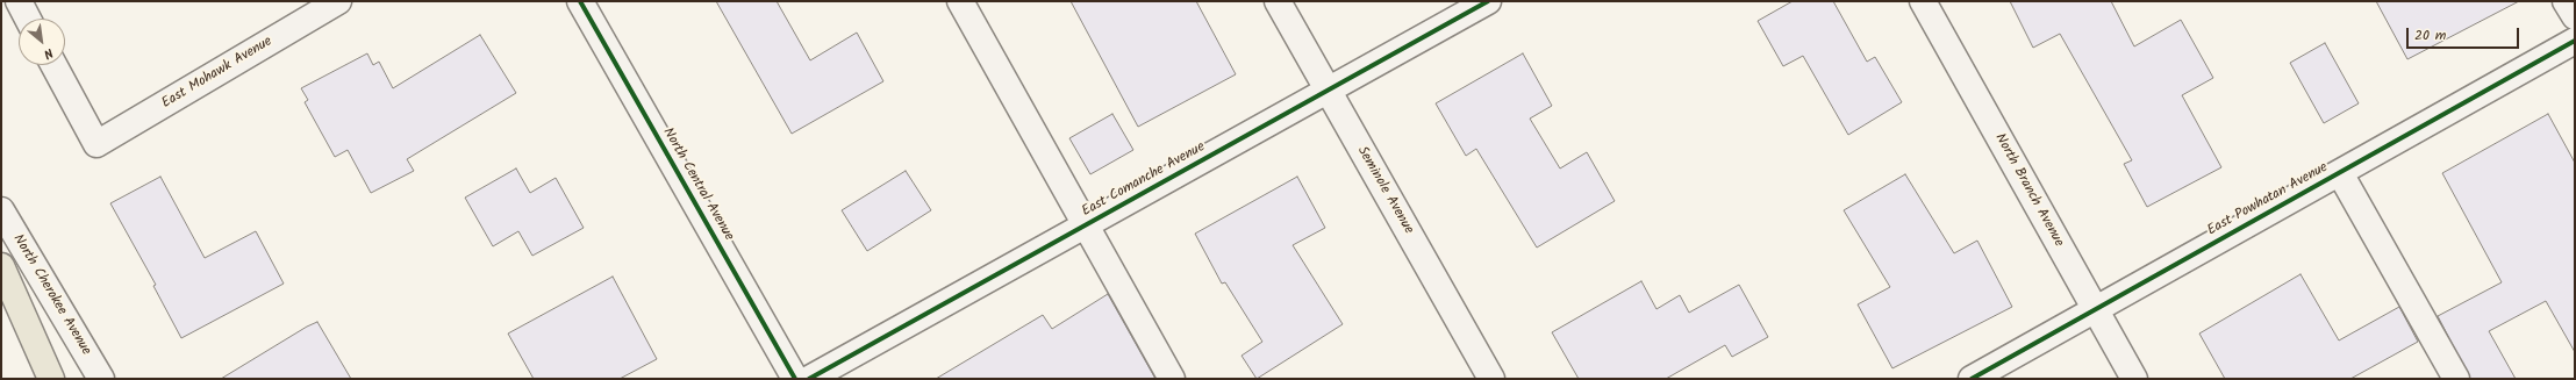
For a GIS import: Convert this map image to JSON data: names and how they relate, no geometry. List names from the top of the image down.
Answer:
{
  "streets": {
    "street": [
      "East Mohawk Avenue",
      "East Comanche Avenue",
      "North Central Avenue",
      "Seminole Avenue",
      "North Branch Avenue",
      "East Powhatan Avenue",
      "North Cherokee Avenue"
    ]
  },
  "crossings": [
    ["East Comanche Avenue", "Seminole Avenue"],
    ["North Branch Avenue", "East Powhatan Avenue"]
  ],
  "scale_bar": "20 m",
  "north": "bottom right"
}
